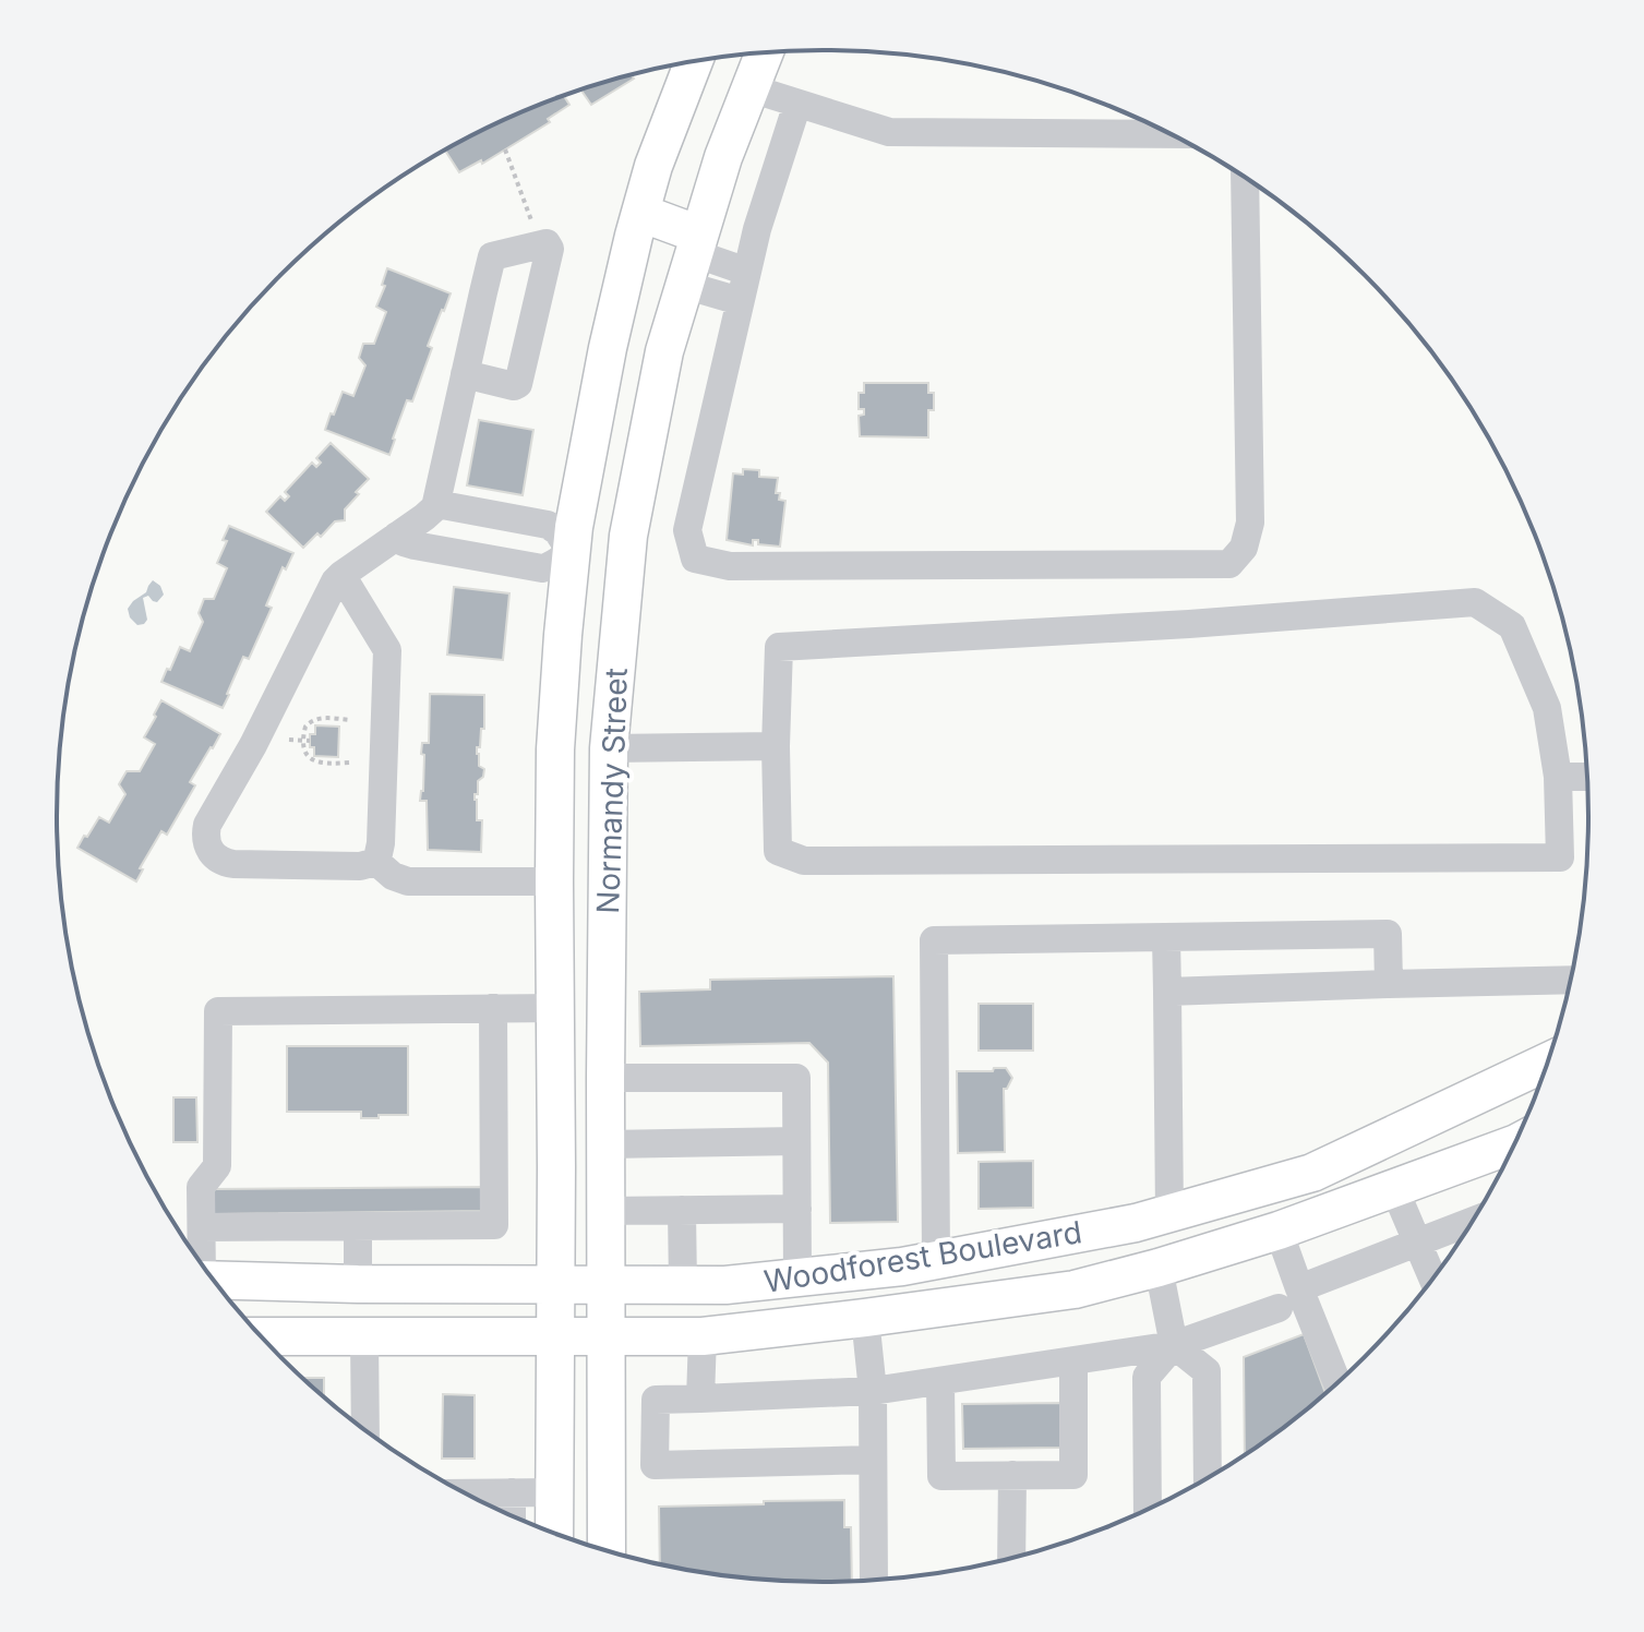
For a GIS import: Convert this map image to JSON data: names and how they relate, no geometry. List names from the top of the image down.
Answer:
{
  "streets": {
    "main road": ["Normandy Street", "Woodforest Boulevard"]
  },
  "crossings": [
    ["Normandy Street", "Woodforest Boulevard"]
  ]
}
